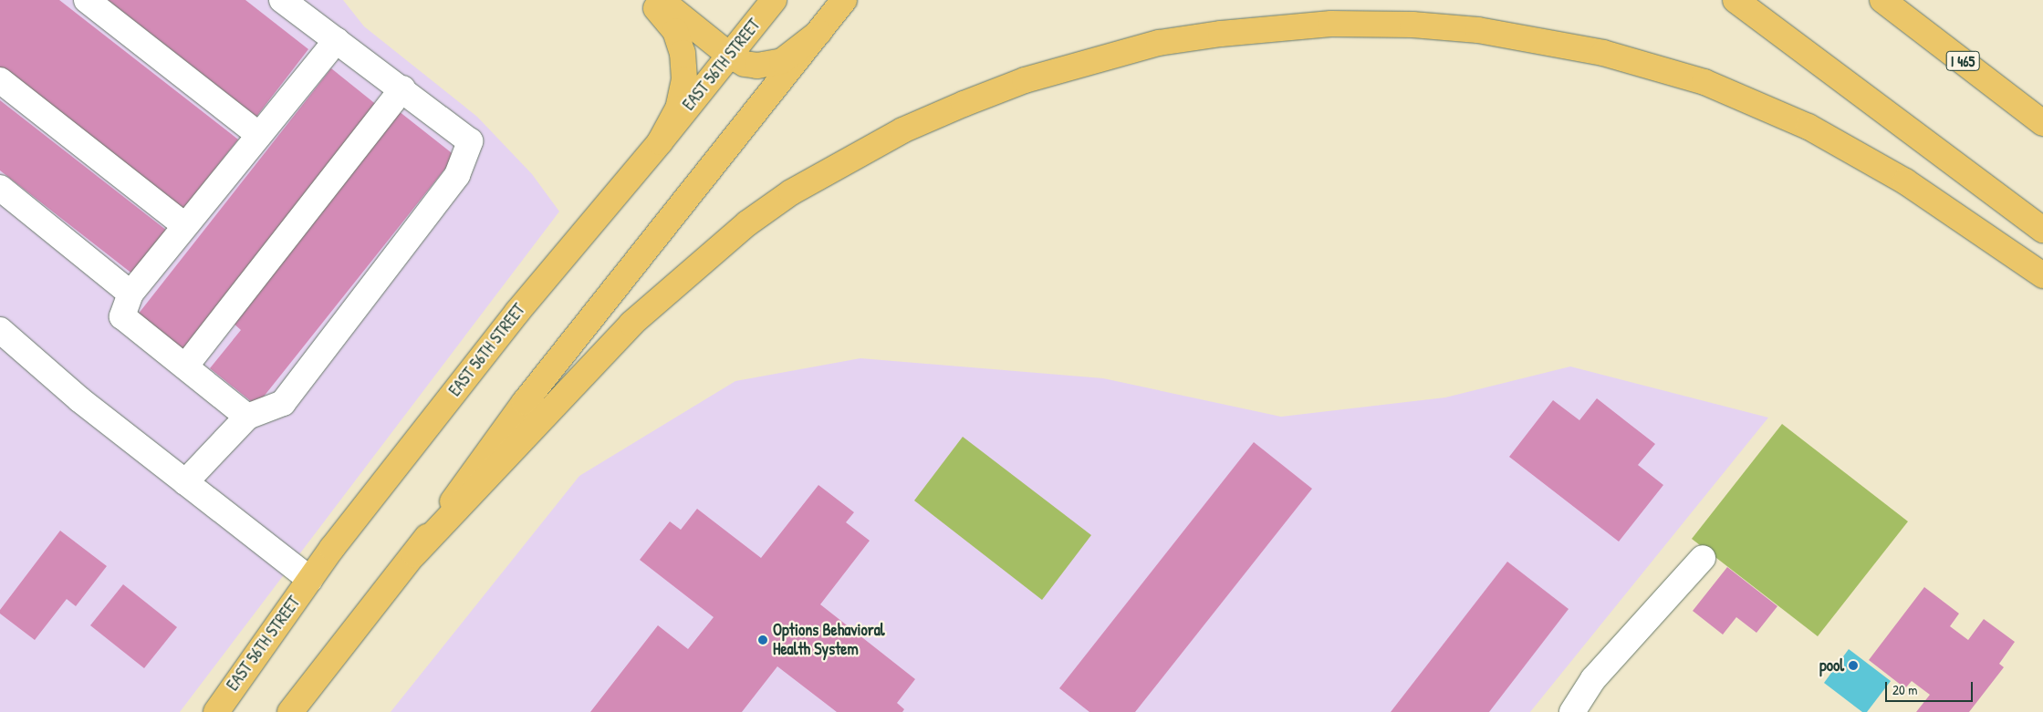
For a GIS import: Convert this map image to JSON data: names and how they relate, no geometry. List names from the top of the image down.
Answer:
{
  "streets": {
    "main road": ["I 465", "EAST 56TH STREET"]
  },
  "places": ["Options Behavioral Health System", "pool"],
  "scale_bar": "20 m"
}
